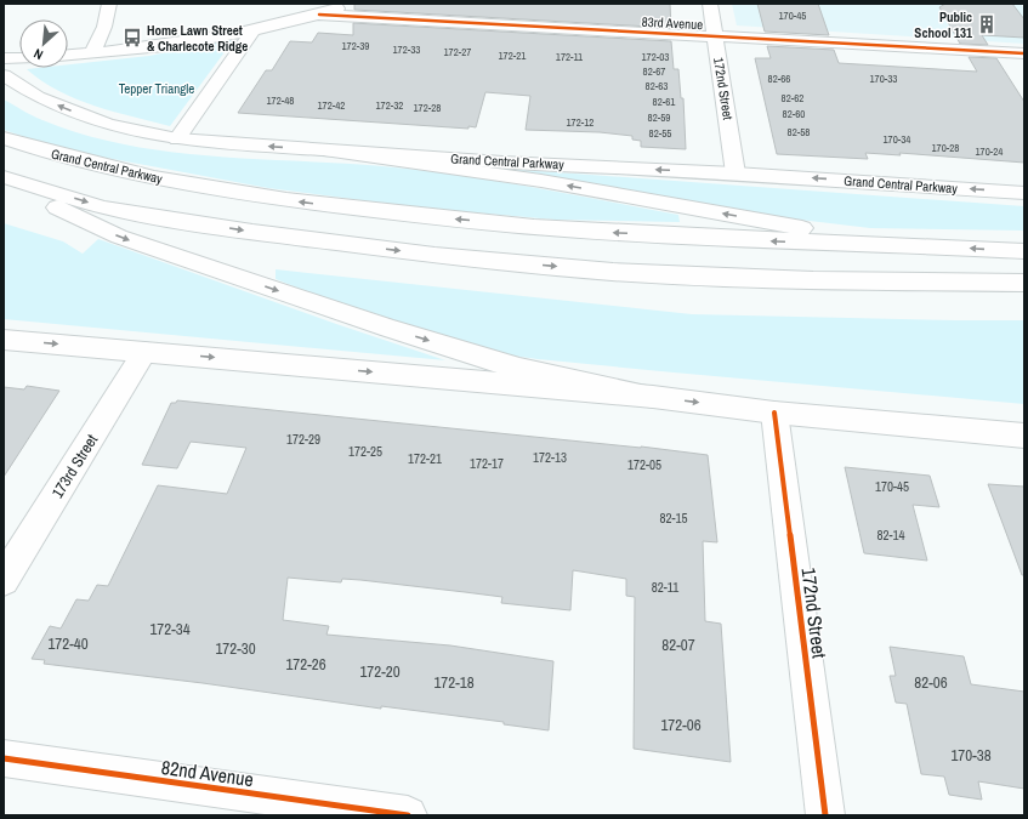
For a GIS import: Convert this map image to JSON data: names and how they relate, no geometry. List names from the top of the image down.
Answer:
{
  "streets": {
    "main road": [
      "83rd Avenue",
      "172nd Street",
      "Grand Central Parkway",
      "173rd Street",
      "82nd Avenue"
    ]
  },
  "crossings": [
    ["83rd Avenue", "172nd Street"],
    ["172nd Street", "Grand Central Parkway"]
  ],
  "parks": ["Tepper Triangle"],
  "places": {
    "building": ["Public School 131"],
    "bus stop": ["Home Lawn Street & Charlecote Ridge"]
  },
  "house_numbers": [
    "170-45",
    "172-39",
    "172-33",
    "172-27",
    "172-21",
    "172-11",
    "172-03",
    "82-67",
    "82-66",
    "170-33",
    "82-63",
    "82-62",
    "172-48",
    "82-61",
    "172-42",
    "172-32",
    "172-28",
    "82-60",
    "82-59",
    "172-12",
    "82-58",
    "82-55",
    "170-34",
    "170-28",
    "170-24",
    "172-29",
    "172-25",
    "172-13",
    "172-21",
    "172-17",
    "172-05",
    "170-45",
    "82-15",
    "82-14",
    "82-11",
    "172-34",
    "172-40",
    "82-07",
    "172-30",
    "172-26",
    "172-20",
    "172-18",
    "82-06",
    "172-06",
    "170-38"
  ],
  "north": "bottom left"
}
